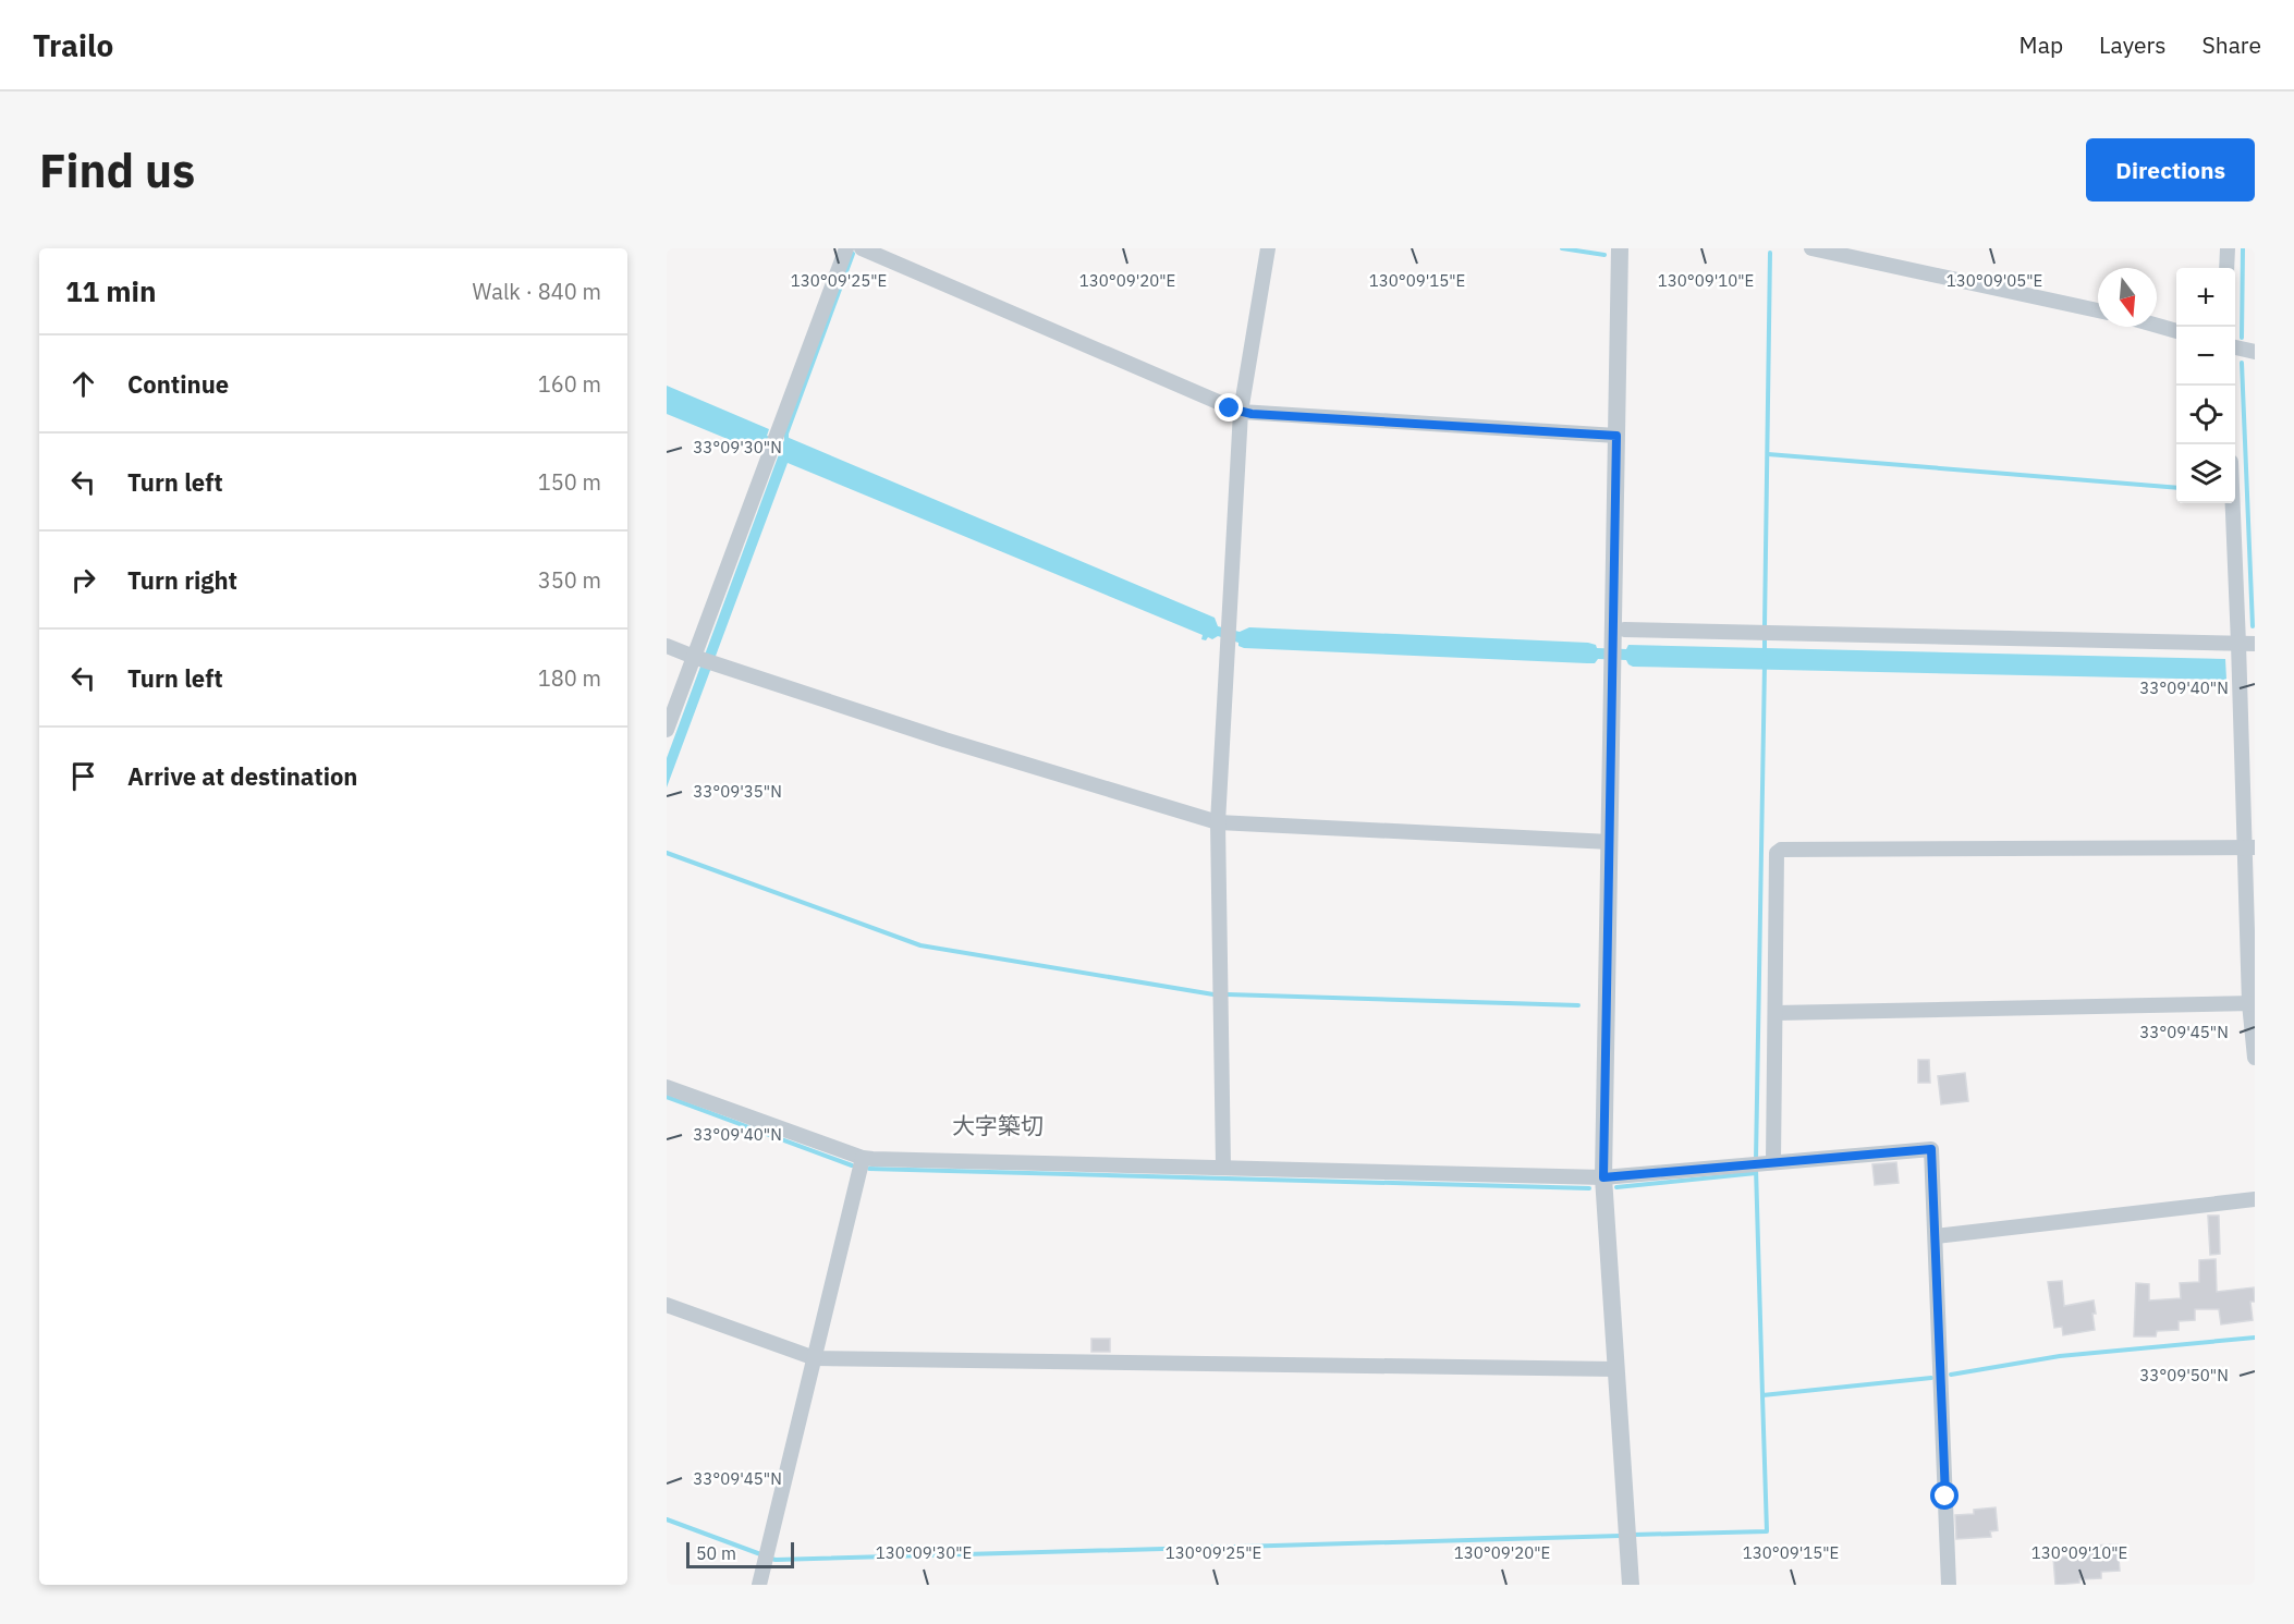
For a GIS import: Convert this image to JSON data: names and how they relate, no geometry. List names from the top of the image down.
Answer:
{
  "districts": ["大字築切"],
  "scale_bar": "50 m",
  "north": "bottom",
  "page": {
    "header": "Trailo",
    "nav": ["Map", "Layers", "Share"],
    "buttons": "Directions",
    "title": "Find us",
    "heading": ["11 min", "Walk · 840 m"],
    "map_buttons": ["+", "−"],
    "list": [
      ["Continue", "160 m"],
      ["Turn left", "150 m"],
      ["Turn right", "350 m"],
      ["Turn left", "180 m"],
      "Arrive at destination"
    ],
    "scale": "50 m"
  },
  "coordinates": [
    "130°09'25\"E",
    "130°09'20\"E",
    "130°09'15\"E",
    "130°09'10\"E",
    "130°09'05\"E",
    "33°09'30\"N",
    "33°09'40\"N",
    "33°09'35\"N",
    "33°09'45\"N",
    "33°09'50\"N",
    "130°09'30\"E"
  ]
}
